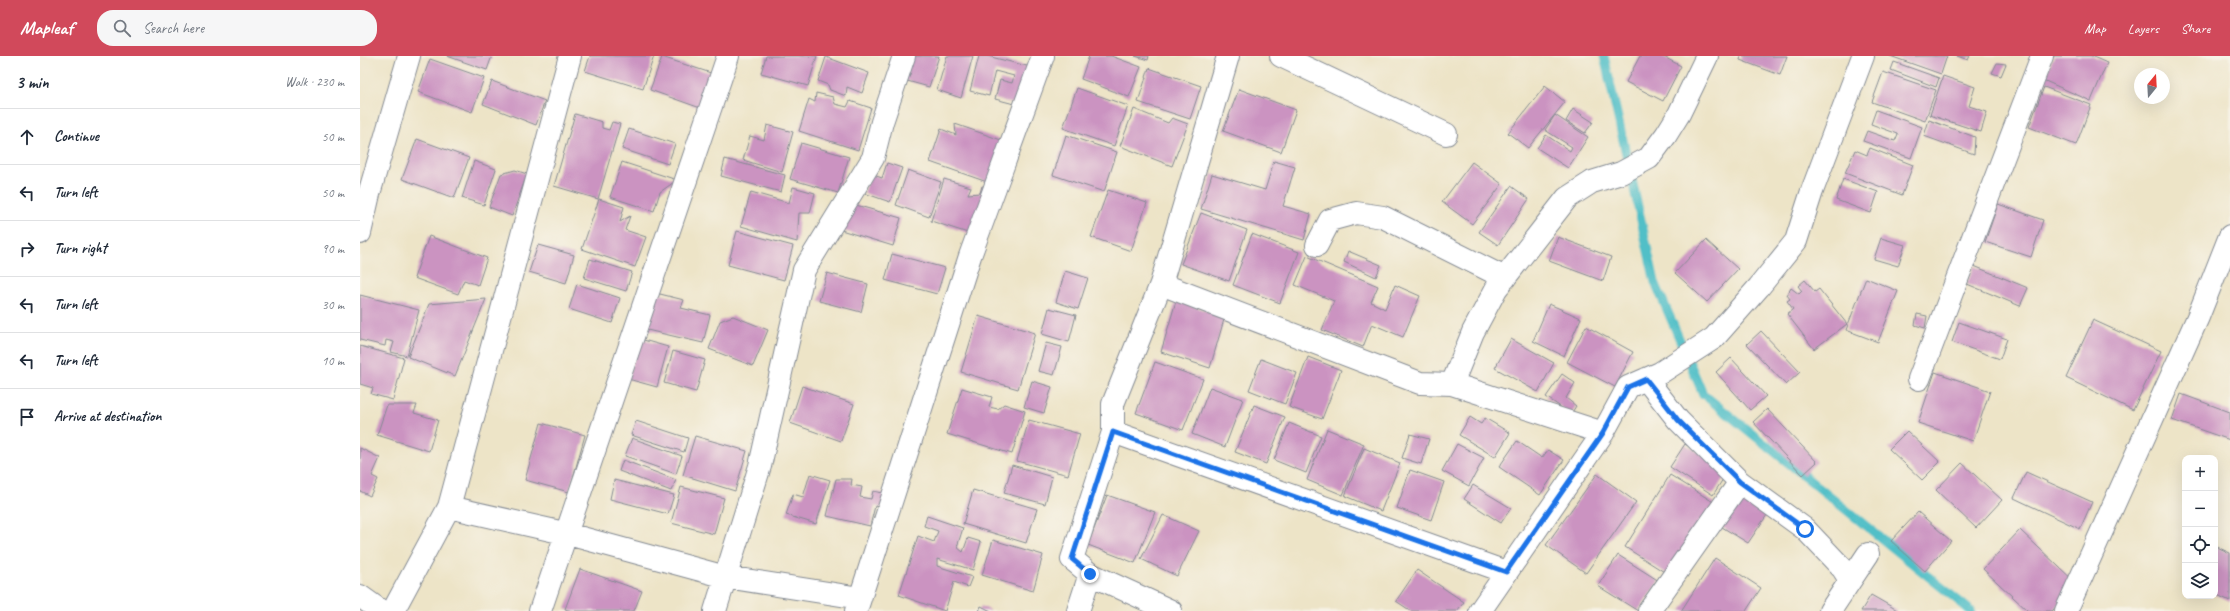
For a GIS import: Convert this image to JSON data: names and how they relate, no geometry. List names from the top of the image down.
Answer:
{
  "north": "top",
  "page": {
    "header": "Mapleaf",
    "search": "Search here",
    "nav": ["Map", "Layers", "Share"],
    "heading": ["3 min", "Walk · 230 m"],
    "list": [
      ["Continue", "50 m"],
      ["Turn left", "50 m"],
      ["Turn right", "90 m"],
      ["Turn left", "30 m"],
      ["Turn left", "10 m"],
      "Arrive at destination"
    ],
    "map_buttons": ["+", "−"]
  }
}
